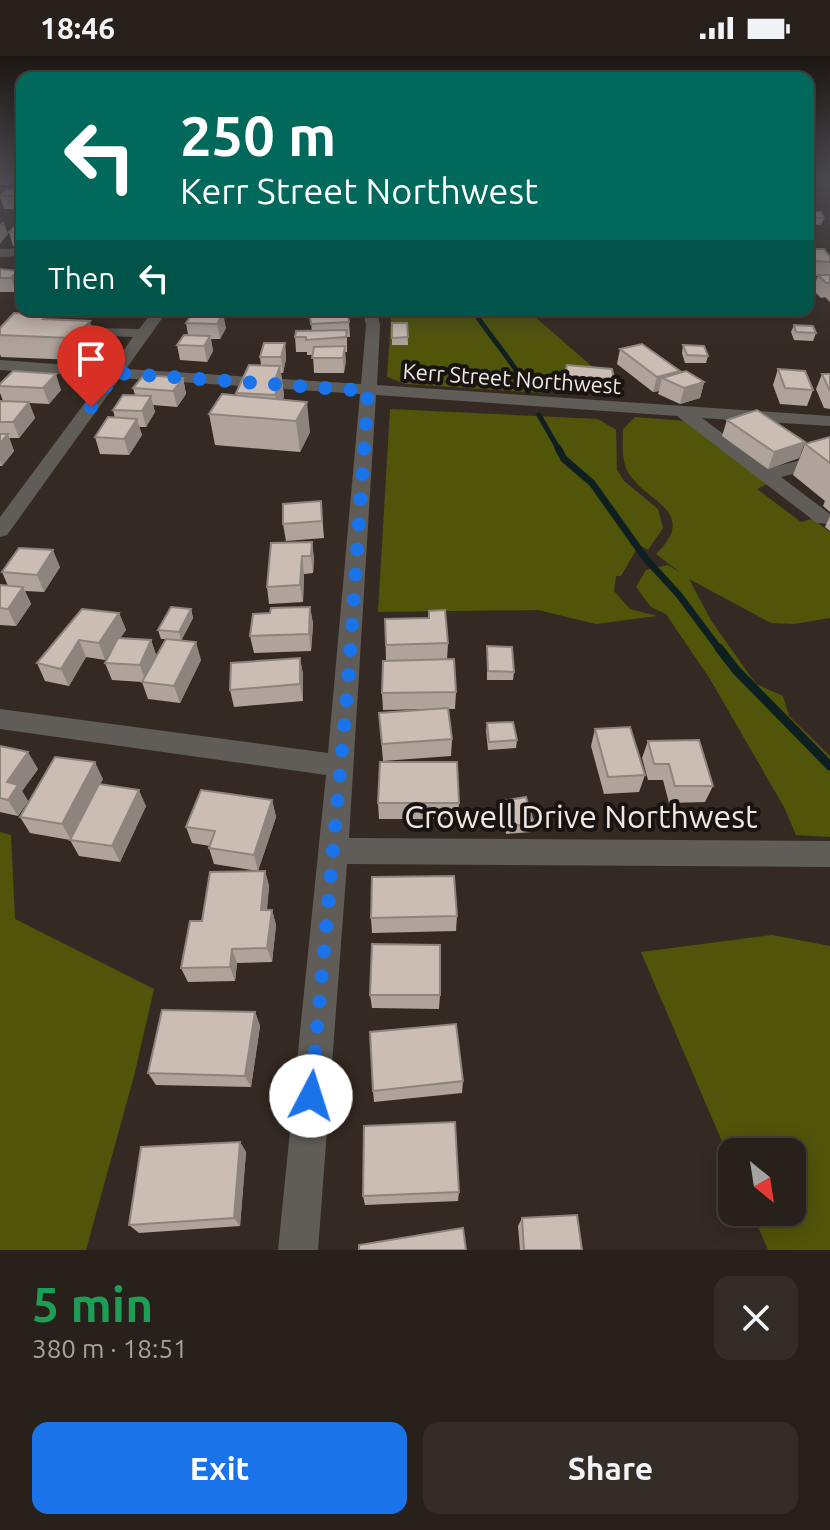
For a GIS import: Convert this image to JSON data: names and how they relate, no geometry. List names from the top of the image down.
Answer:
{
  "streets": {
    "street": ["Kerr Street Northwest", "Crowell Drive Northwest"]
  },
  "north": "bottom right",
  "page": {
    "status": "18:46",
    "turn": ["250 m", "Kerr Street Northwest"],
    "then": "Then",
    "heading": ["5 min", "380 m · 18:51"],
    "buttons": ["Exit", "Share"]
  }
}
